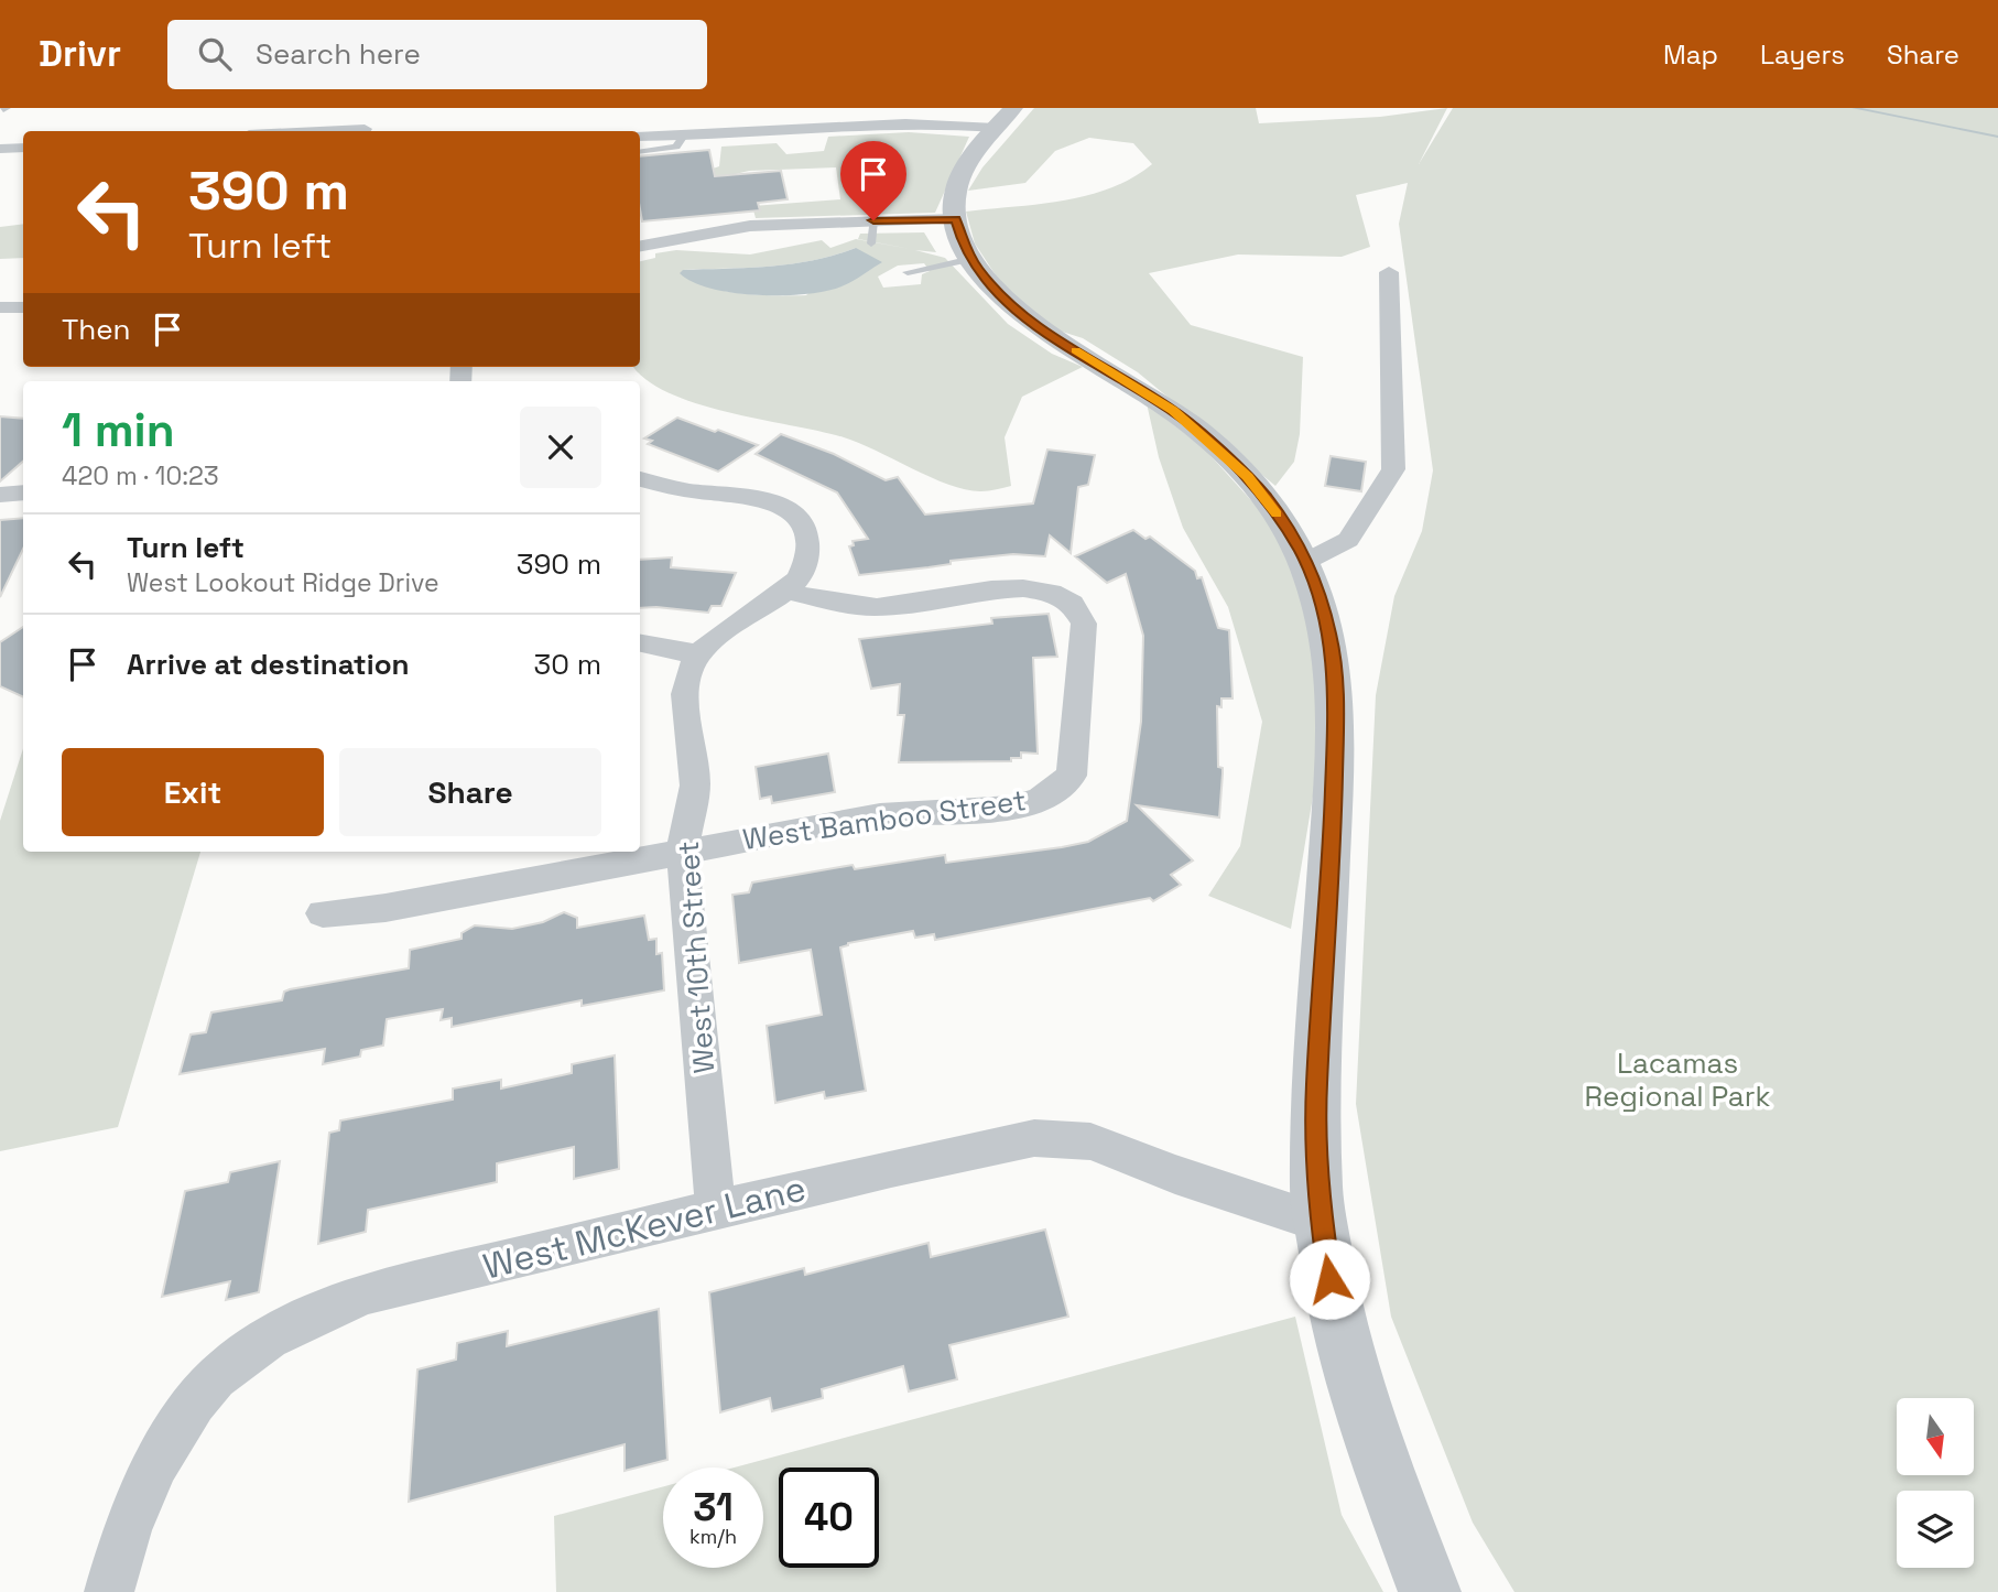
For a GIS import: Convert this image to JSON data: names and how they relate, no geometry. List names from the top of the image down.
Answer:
{
  "streets": {
    "street": ["West Bamboo Street", "West 10th Street", "West McKever Lane"]
  },
  "crossings": [
    ["West Bamboo Street", "West 10th Street"],
    ["West 10th Street", "West McKever Lane"]
  ],
  "parks": ["Lacamas Regional Park"],
  "north": "bottom",
  "page": {
    "header": "Drivr",
    "search": "Search here",
    "nav": ["Map", "Layers", "Share"],
    "turn": ["390 m", "Turn left"],
    "then": "Then",
    "heading": ["1 min", "420 m · 10:23"],
    "list": [
      {
        "name": "Turn left",
        "note": "West Lookout Ridge Drive",
        "value": "390 m"
      },
      {
        "name": "Arrive at destination",
        "value": "30 m"
      }
    ],
    "buttons": ["Exit", "Share"],
    "speed": "31 km/h",
    "limit": "40"
  }
}
